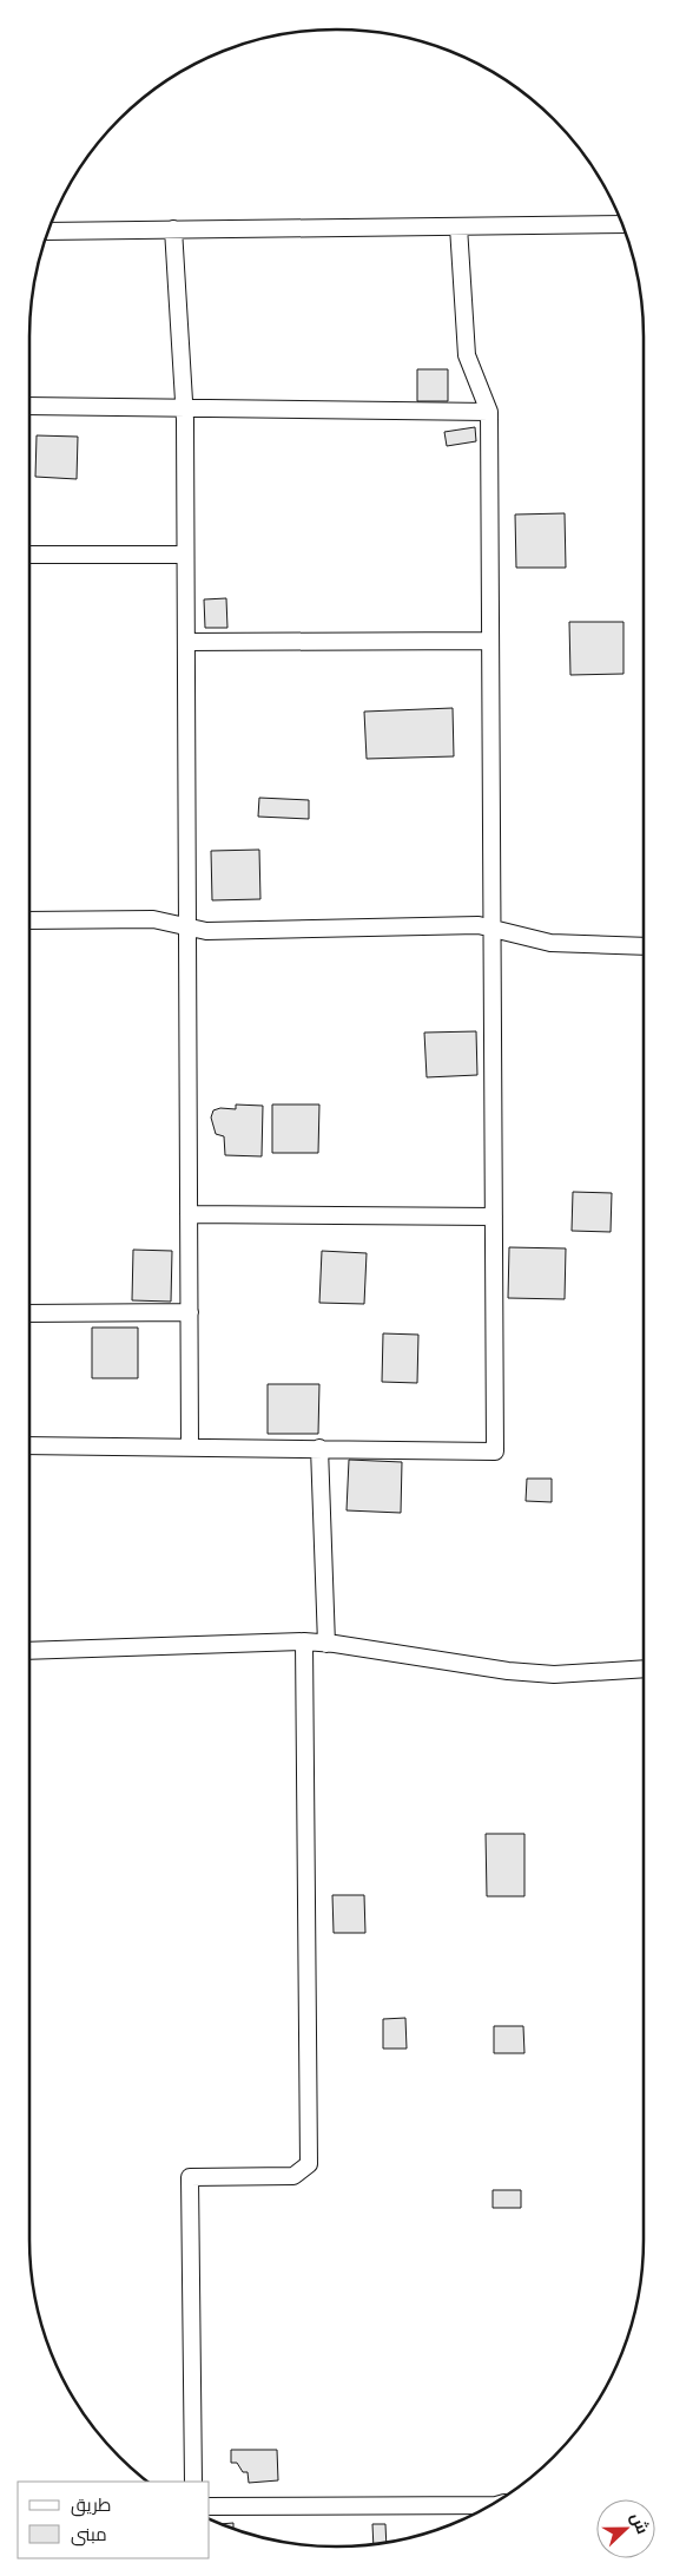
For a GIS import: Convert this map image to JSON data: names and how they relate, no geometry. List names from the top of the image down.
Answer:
{
  "legend": ["طريق", "مبنى"],
  "north": "right"
}
